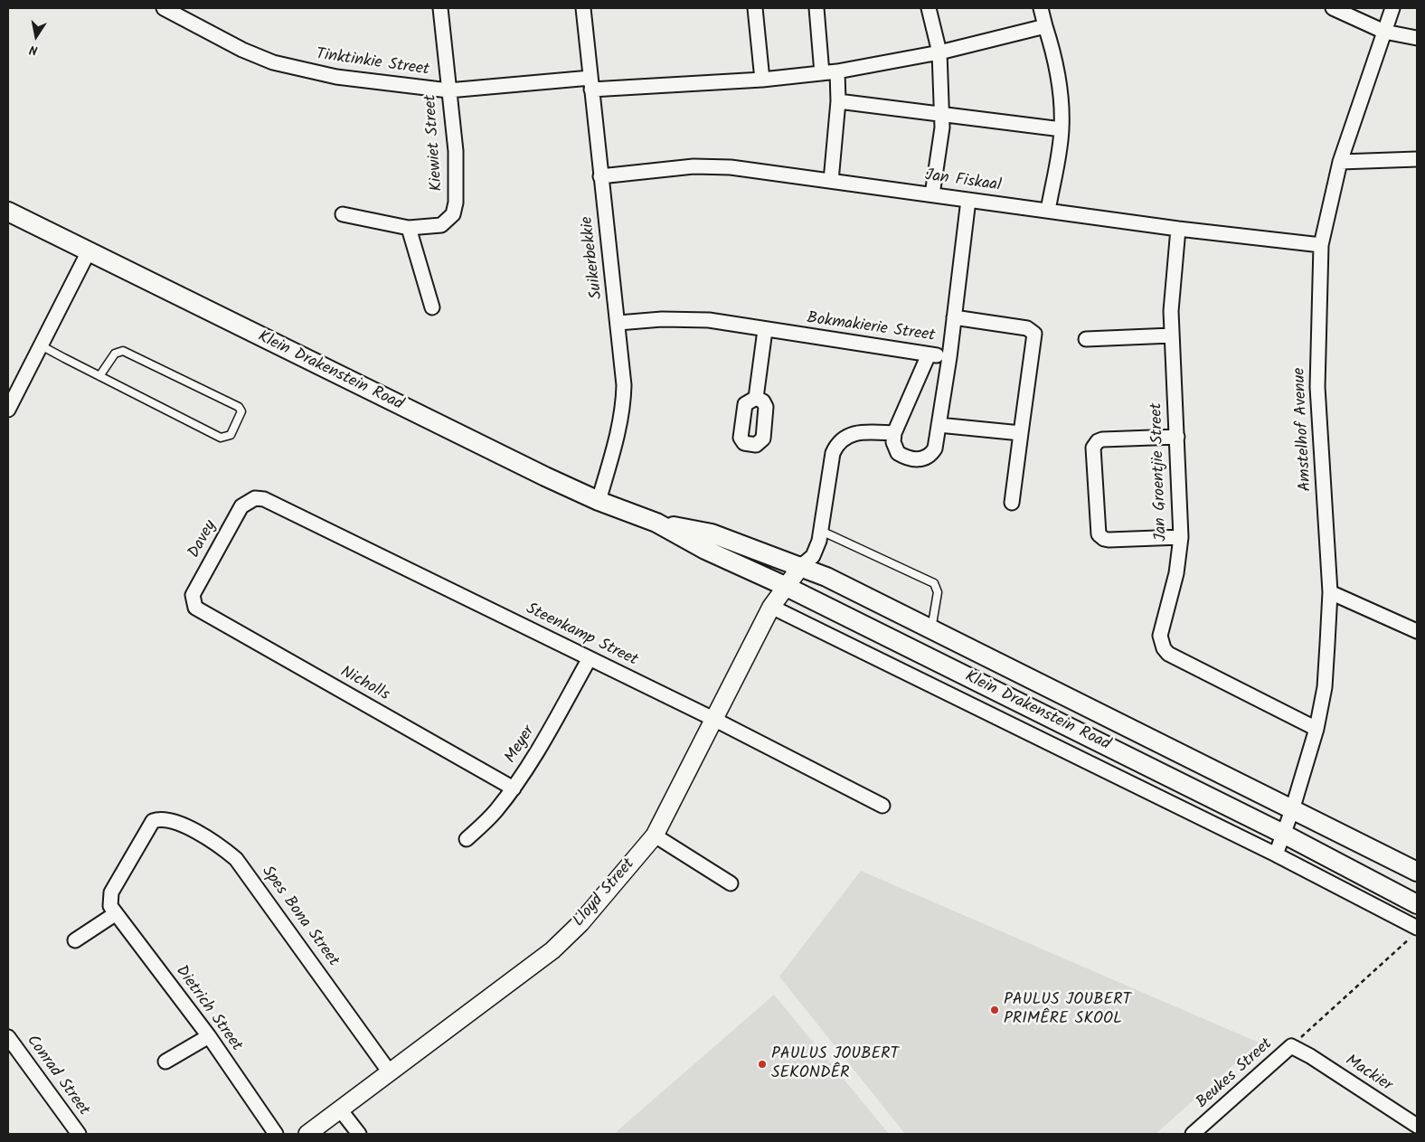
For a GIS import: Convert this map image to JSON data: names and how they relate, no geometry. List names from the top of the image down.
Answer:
{
  "streets": {
    "main road": ["Klein Drakenstein Road"],
    "street": [
      "Tinktinkie Street",
      "Kiewiet Street",
      "Jan Fiskaal",
      "Suikerbekkie",
      "Bokmakierie Street",
      "Amstelhof Avenue",
      "Jan Groentjie Street",
      "Davey",
      "Steenkamp Street",
      "Nicholls",
      "Meyer",
      "Lloyd Street",
      "Spes Bona Street",
      "Dietrich Street",
      "Beukes Street",
      "Mackier",
      "Conrad Street"
    ]
  },
  "crossings": [
    ["Tinktinkie Street", "Kiewiet Street"],
    ["Tinktinkie Street", "Suikerbekkie"],
    ["Jan Fiskaal", "Suikerbekkie"],
    ["Jan Fiskaal", "Bokmakierie Street"],
    ["Jan Fiskaal", "Amstelhof Avenue"],
    ["Jan Fiskaal", "Jan Groentjie Street"],
    ["Suikerbekkie", "Bokmakierie Street"],
    ["Suikerbekkie", "Klein Drakenstein Road"],
    ["Klein Drakenstein Road", "Amstelhof Avenue"],
    ["Klein Drakenstein Road", "Lloyd Street"],
    ["Amstelhof Avenue", "Jan Groentjie Street"],
    ["Davey", "Steenkamp Street"],
    ["Davey", "Nicholls"],
    ["Steenkamp Street", "Meyer"],
    ["Steenkamp Street", "Lloyd Street"],
    ["Nicholls", "Meyer"],
    ["Lloyd Street", "Spes Bona Street"],
    ["Spes Bona Street", "Dietrich Street"],
    ["Beukes Street", "Mackier"]
  ],
  "places": ["PAULUS JOUBERT PRIMÊRE SKOOL", "PAULUS JOUBERT SEKONDÊR"],
  "north": "bottom"
}
